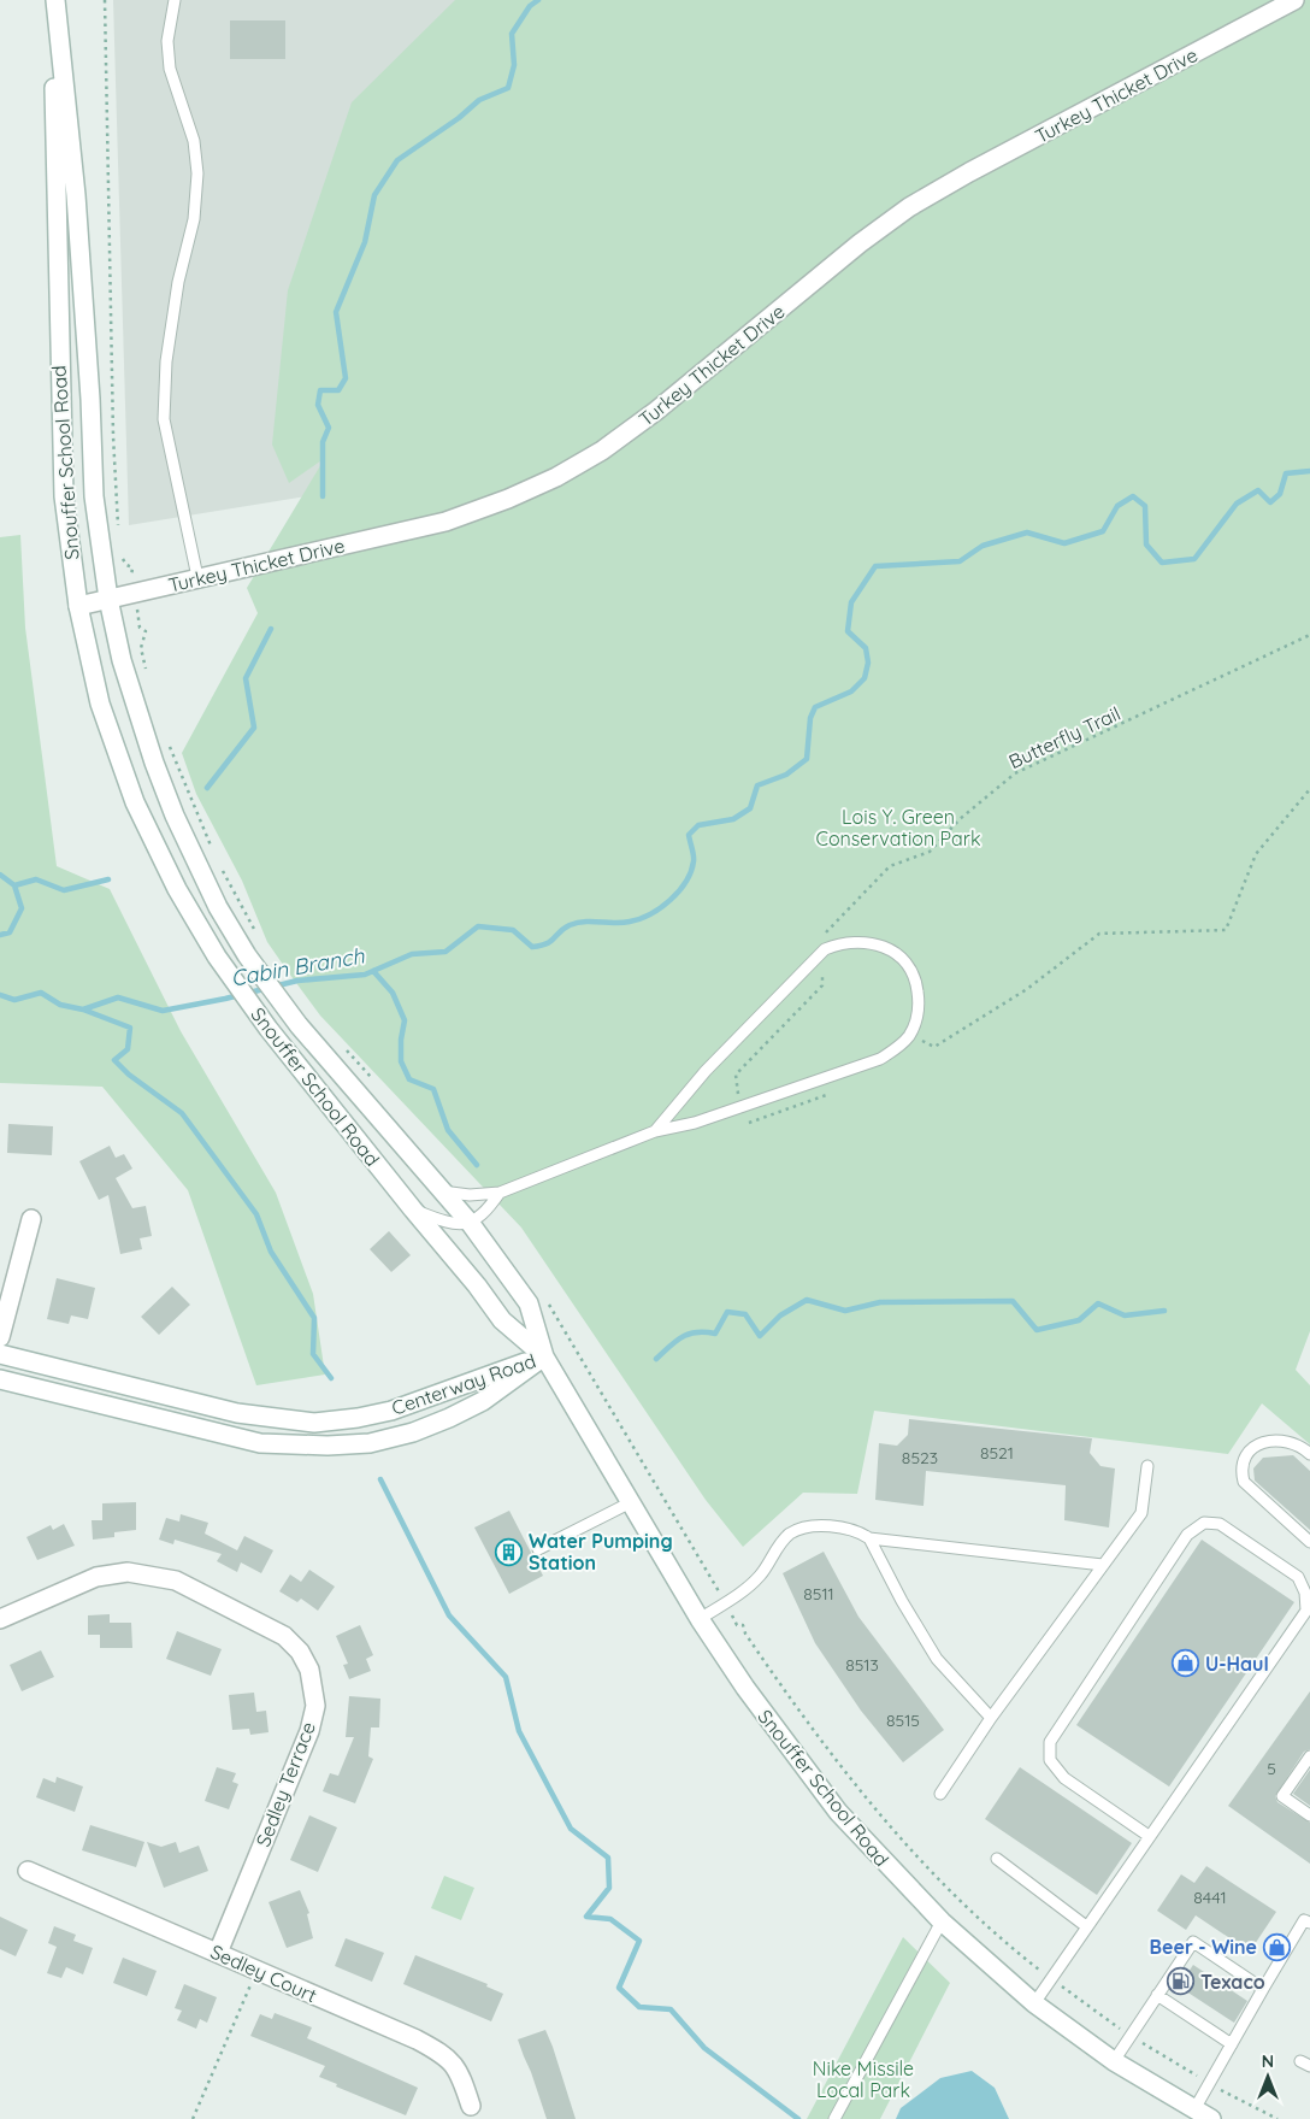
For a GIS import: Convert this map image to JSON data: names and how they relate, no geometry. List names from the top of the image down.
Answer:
{
  "streets": {
    "main road": [
      "Turkey Thicket Drive",
      "Snouffer School Road",
      "Centerway Road",
      "Sedley Terrace",
      "Sedley Court"
    ],
    "path": ["Butterfly Trail"]
  },
  "crossings": [
    ["Turkey Thicket Drive", "Snouffer School Road"],
    ["Snouffer School Road", "Centerway Road"],
    ["Sedley Terrace", "Sedley Court"]
  ],
  "water": ["Cabin Branch"],
  "parks": ["Lois Y. Green Conservation Park", "Nike Missile Local Park"],
  "places": {
    "building": ["Water Pumping Station"],
    "shop": ["U-Haul", "Beer - Wine"],
    "fuel station": ["Texaco"]
  },
  "house_numbers": [
    "8521",
    "8523",
    "8511",
    "8513",
    "8515",
    "5",
    "8441"
  ],
  "north": "top"
}
